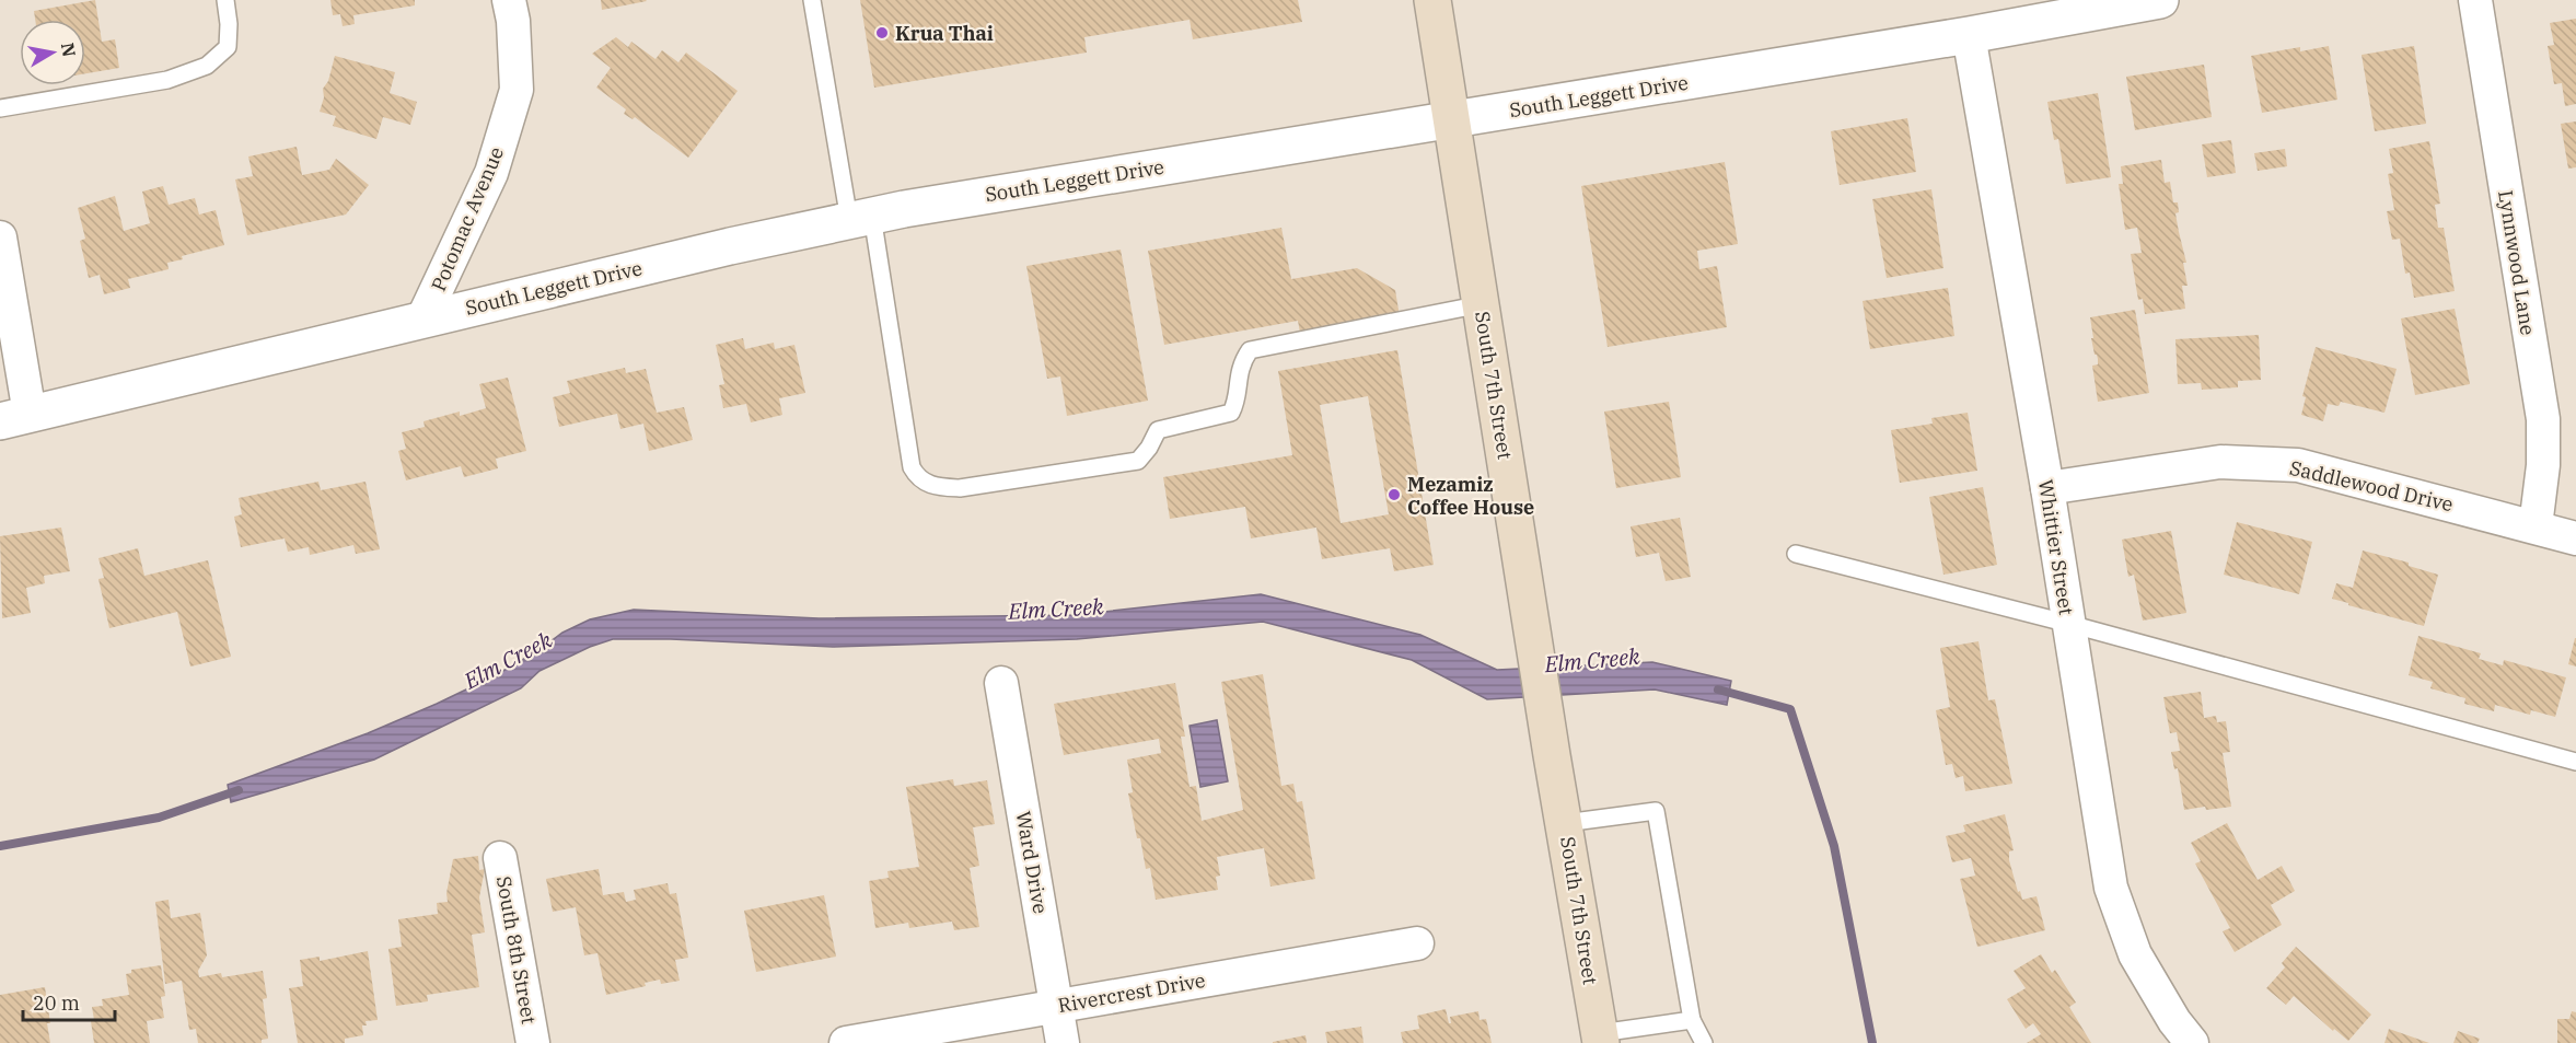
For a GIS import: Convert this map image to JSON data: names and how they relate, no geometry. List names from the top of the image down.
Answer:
{
  "streets": {
    "main road": ["South 7th Street"],
    "street": [
      "South Leggett Drive",
      "Potomac Avenue",
      "Lynnwood Lane",
      "Saddlewood Drive",
      "Whittier Street",
      "Ward Drive",
      "South 8th Street",
      "Rivercrest Drive"
    ]
  },
  "crossings": [
    ["South Leggett Drive", "Potomac Avenue"],
    ["South Leggett Drive", "South 7th Street"],
    ["South Leggett Drive", "Whittier Street"],
    ["Lynnwood Lane", "Saddlewood Drive"],
    ["Saddlewood Drive", "Whittier Street"],
    ["Ward Drive", "Rivercrest Drive"]
  ],
  "water": ["Elm Creek"],
  "places": ["Krua Thai", "Mezamiz Coffee House"],
  "scale_bar": "20 m",
  "north": "right"
}
